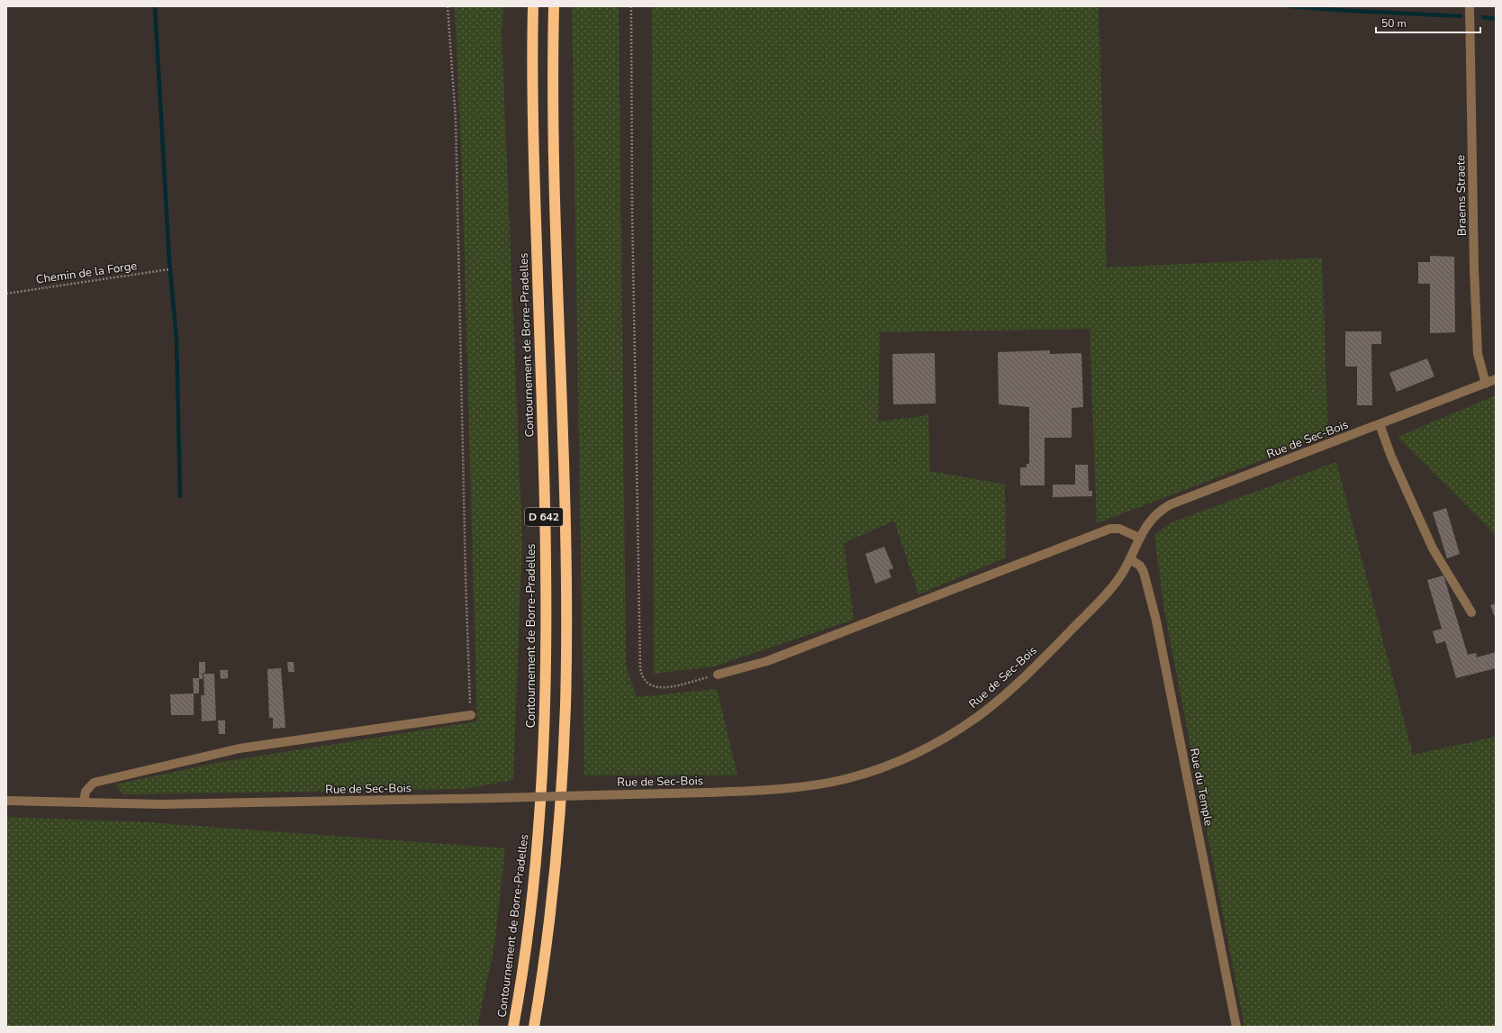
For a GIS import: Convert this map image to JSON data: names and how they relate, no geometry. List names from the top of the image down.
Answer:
{
  "streets": {
    "highway": ["Contournement de Borre-Pradelles", "D 642"],
    "street": ["Braems Straete", "Rue de Sec-Bois", "Rue du Temple"],
    "path": ["Chemin de la Forge"]
  },
  "crossings": [
    ["Braems Straete", "Rue de Sec-Bois"],
    ["Rue de Sec-Bois", "Rue du Temple"]
  ],
  "scale_bar": "50 m"
}
